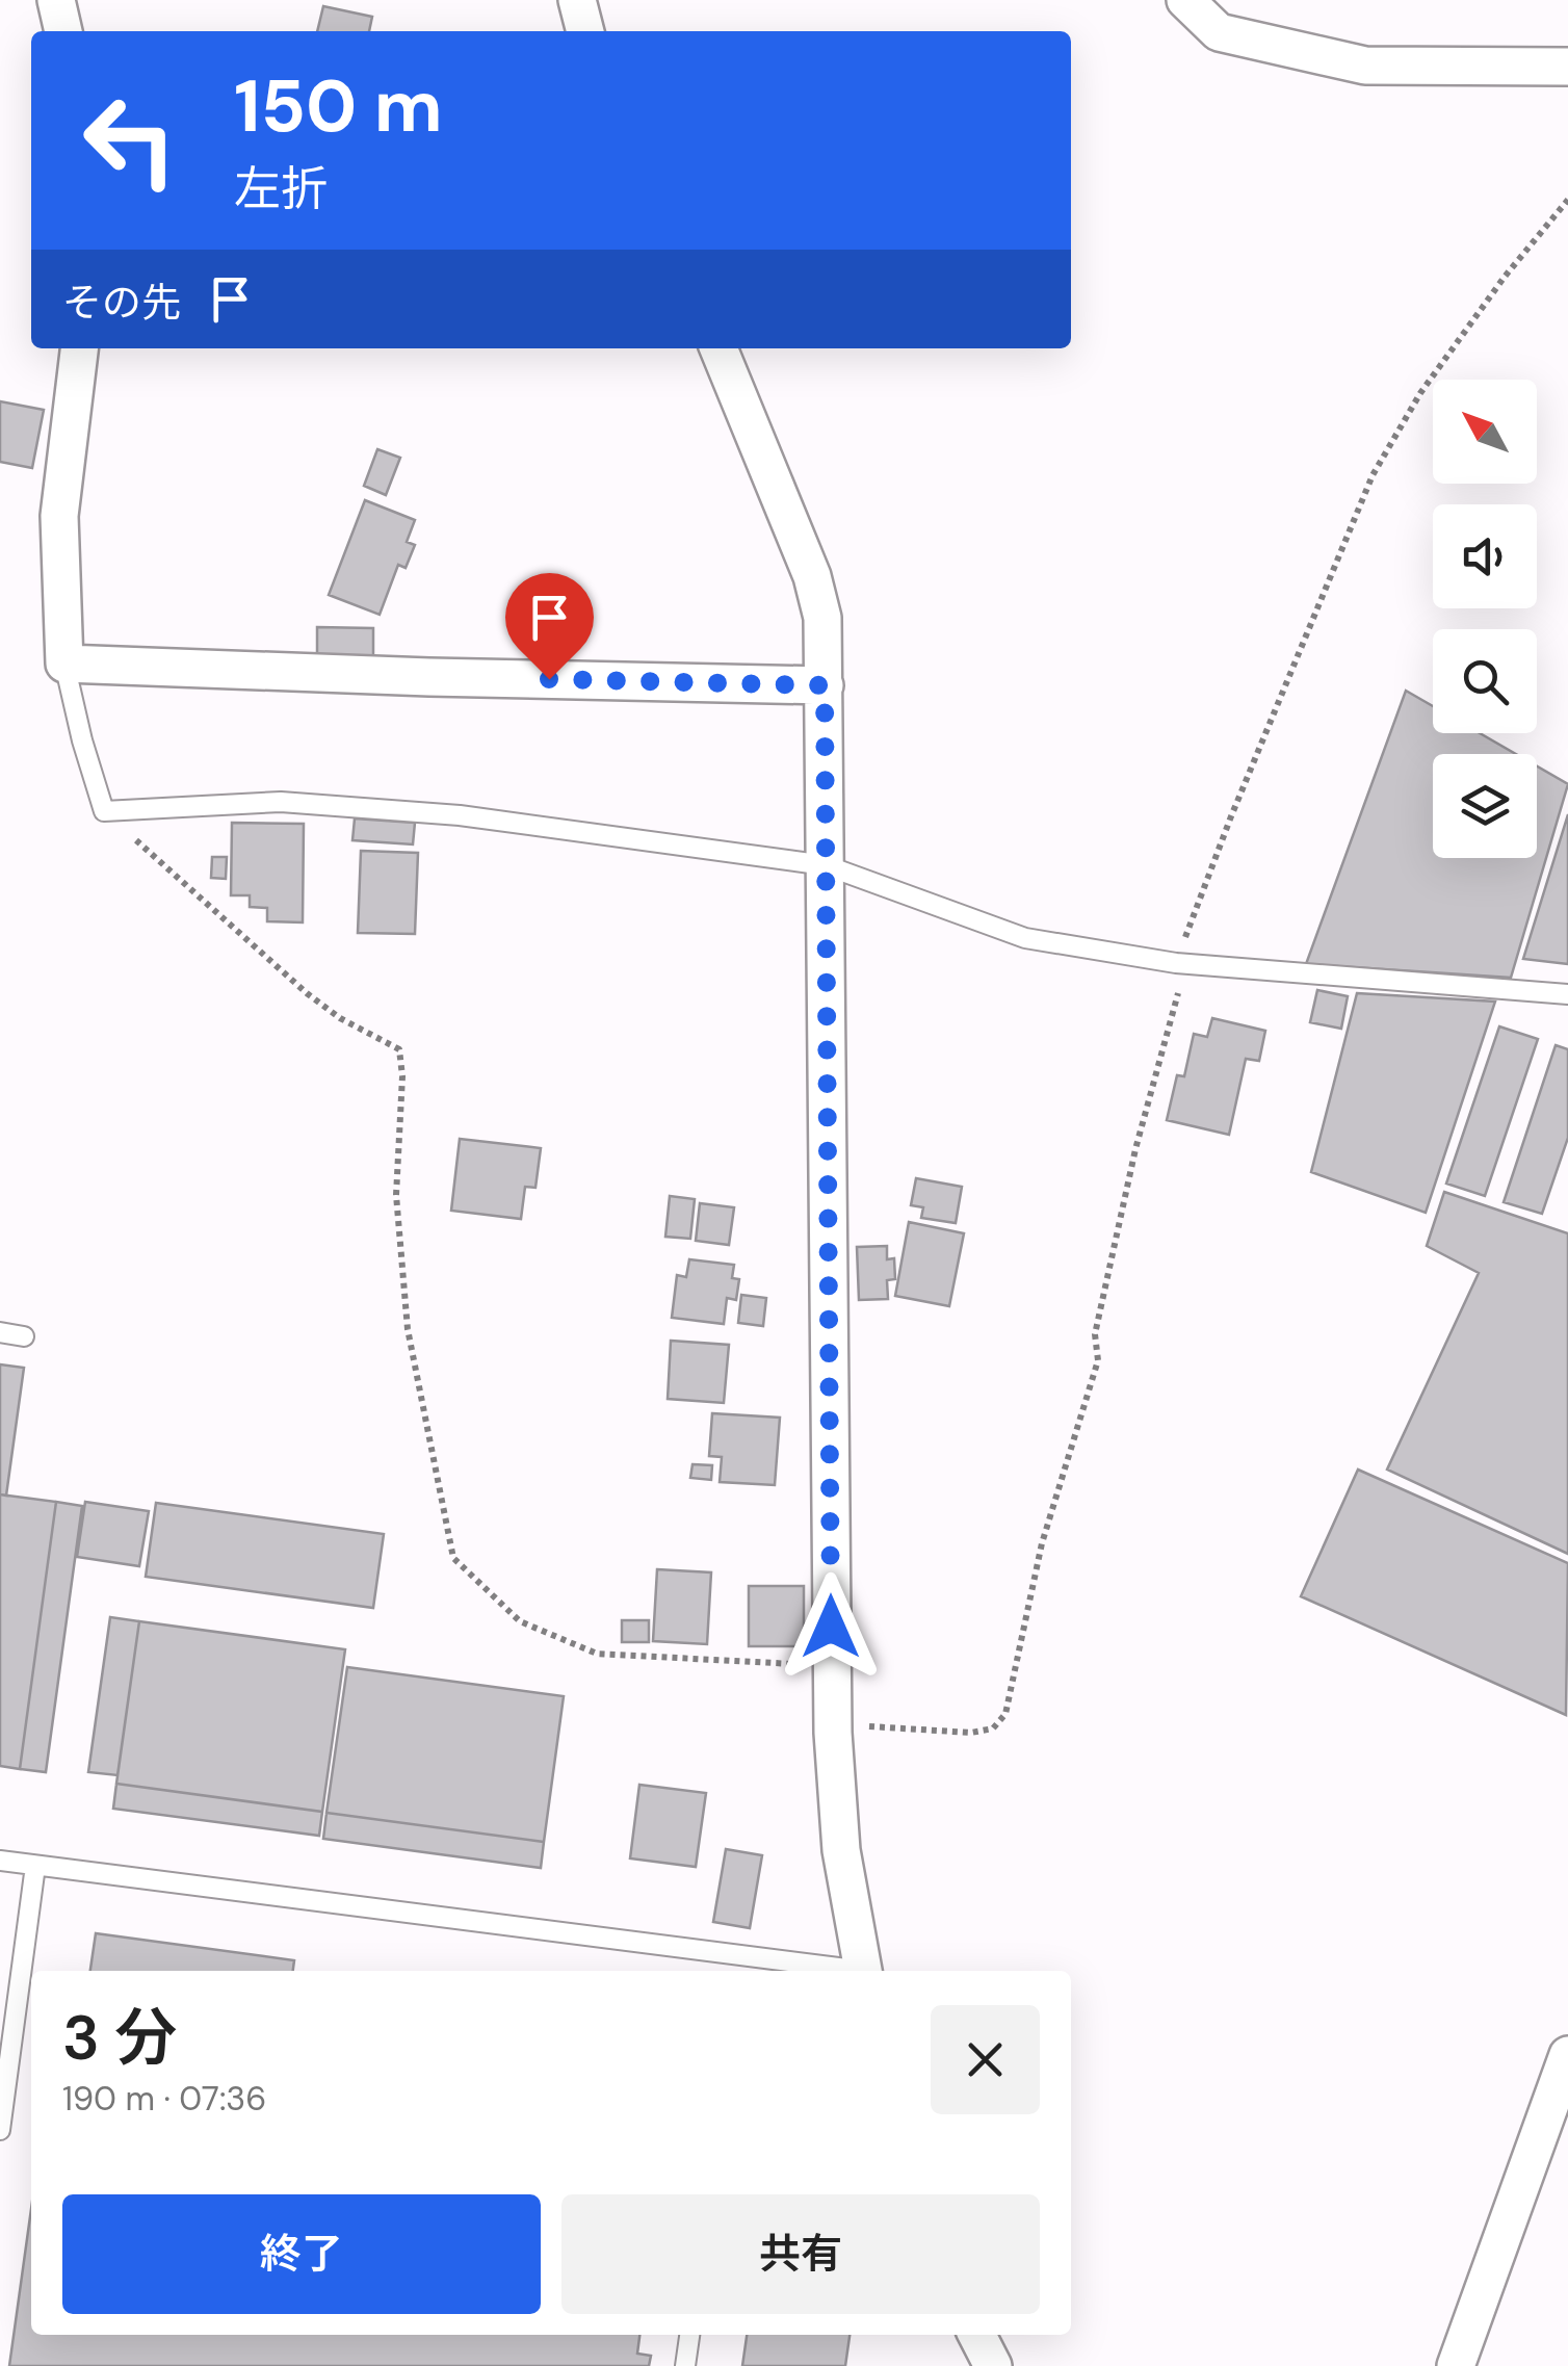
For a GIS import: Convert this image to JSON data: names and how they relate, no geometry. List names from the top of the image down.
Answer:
{
  "north": "top left",
  "page": {
    "turn": ["150 m", "左折"],
    "then": "その先",
    "heading": ["3 分", "190 m · 07:36"],
    "buttons": ["終了", "共有"]
  }
}
